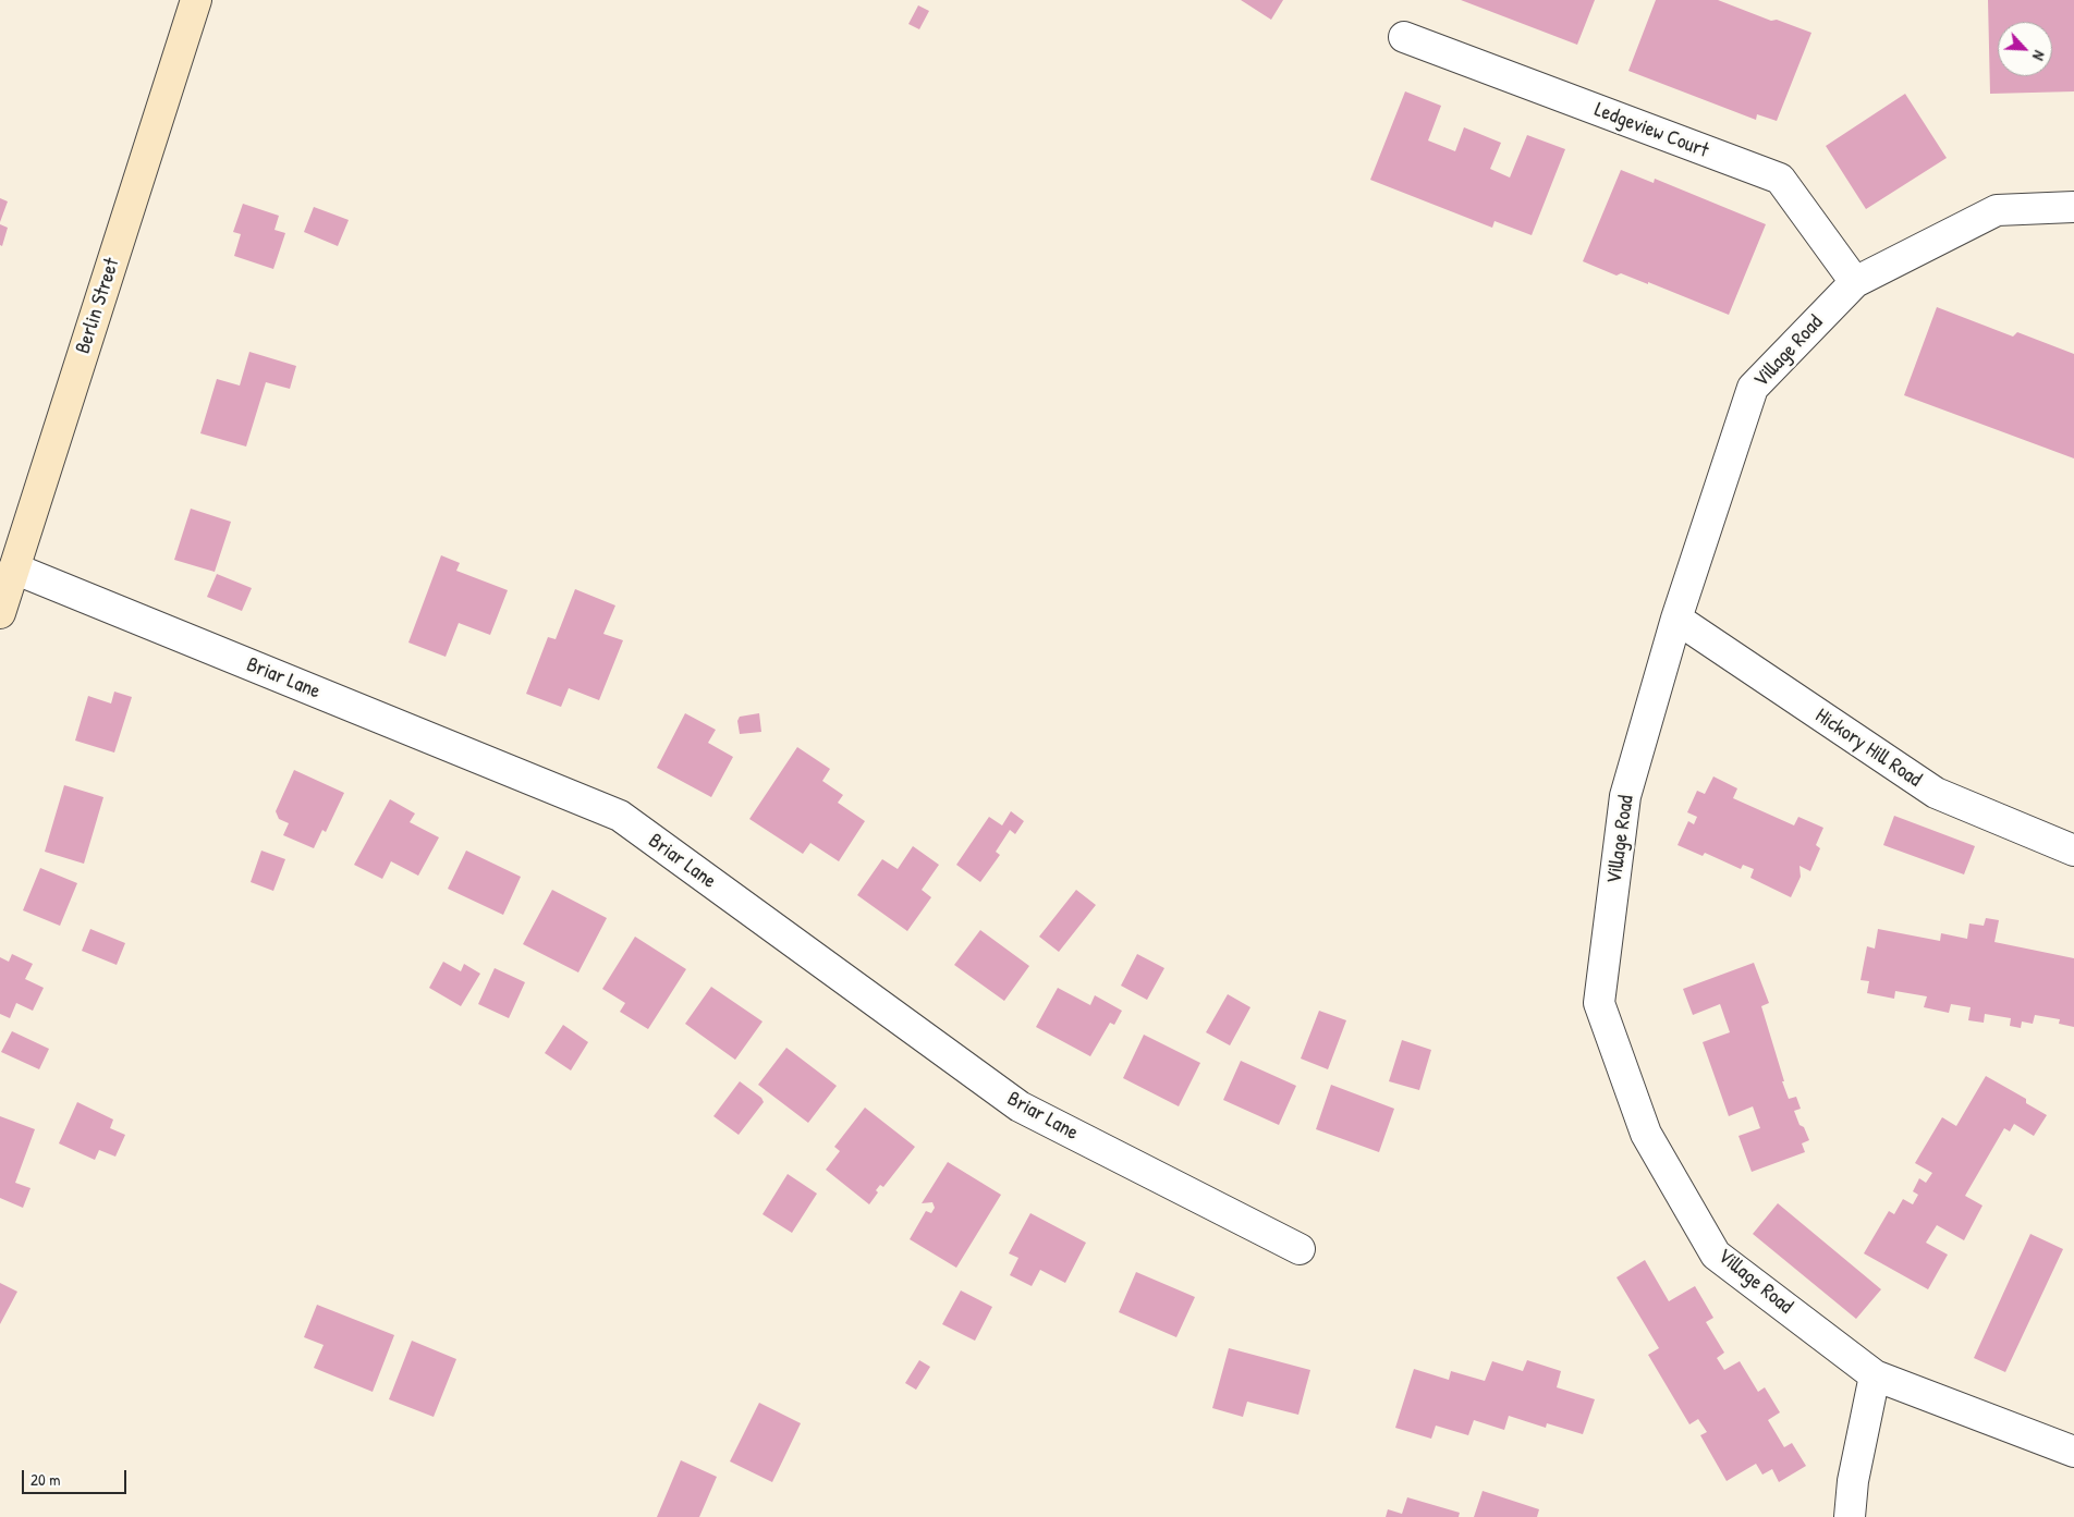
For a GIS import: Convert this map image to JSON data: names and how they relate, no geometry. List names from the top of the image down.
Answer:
{
  "streets": {
    "main road": ["Berlin Street"],
    "street": [
      "Ledgeview Court",
      "Village Road",
      "Briar Lane",
      "Hickory Hill Road"
    ]
  },
  "crossings": [
    ["Ledgeview Court", "Village Road"],
    ["Berlin Street", "Briar Lane"],
    ["Village Road", "Hickory Hill Road"]
  ],
  "scale_bar": "20 m",
  "north": "bottom right"
}
